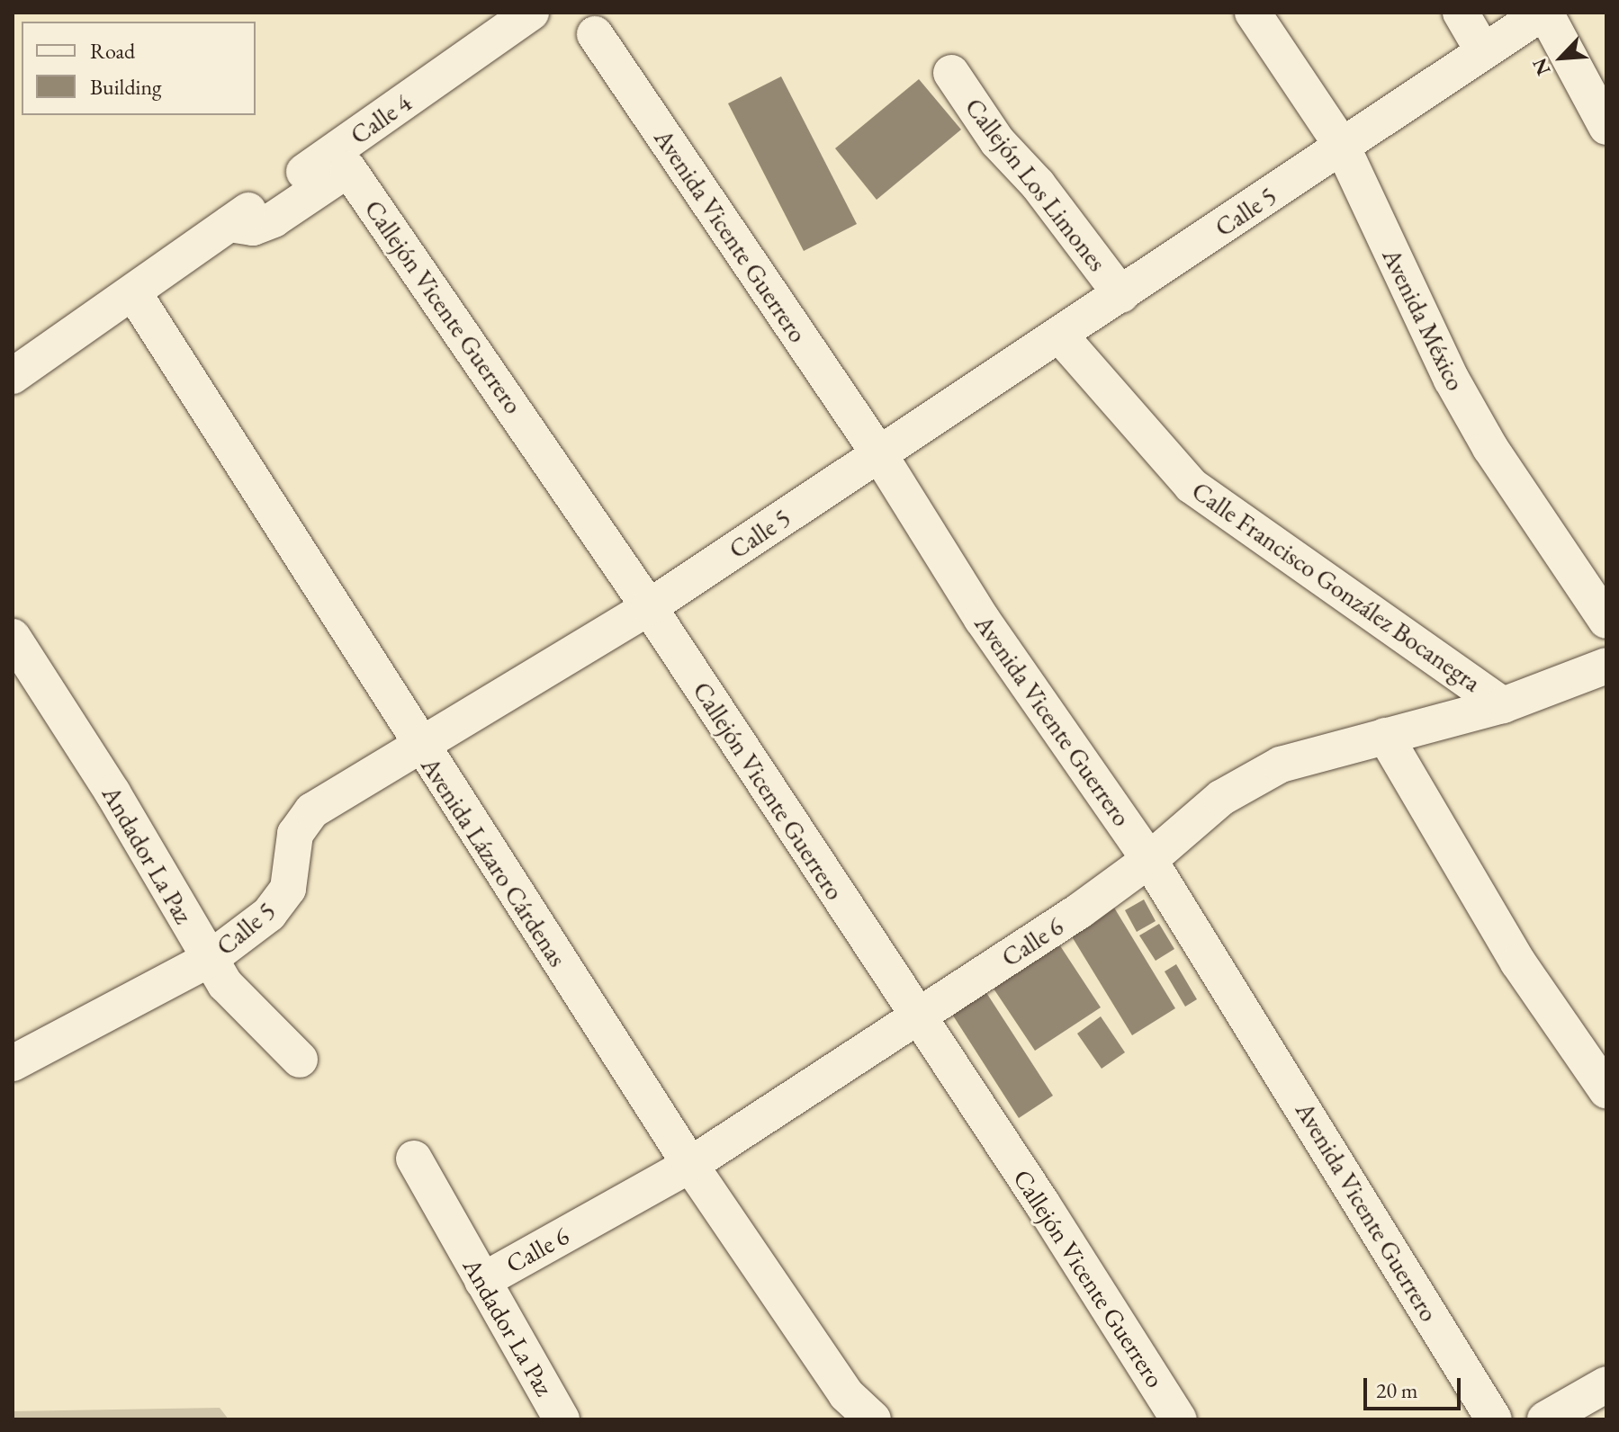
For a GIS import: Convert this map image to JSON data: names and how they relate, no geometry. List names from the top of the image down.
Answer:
{
  "streets": {
    "street": [
      "Calle 4",
      "Callejón Los Limones",
      "Calle 5",
      "Avenida Vicente Guerrero",
      "Callejón Vicente Guerrero",
      "Avenida México",
      "Calle Francisco González Bocanegra",
      "Andador La Paz",
      "Avenida Lázaro Cárdenas",
      "Calle 6"
    ]
  },
  "crossings": [
    ["Calle 4", "Callejón Vicente Guerrero"],
    ["Calle 4", "Avenida Lázaro Cárdenas"],
    ["Callejón Los Limones", "Calle 5"],
    ["Calle 5", "Avenida Vicente Guerrero"],
    ["Calle 5", "Callejón Vicente Guerrero"],
    ["Calle 5", "Avenida México"],
    ["Calle 5", "Calle Francisco González Bocanegra"],
    ["Calle 5", "Andador La Paz"],
    ["Calle 5", "Avenida Lázaro Cárdenas"],
    ["Avenida Vicente Guerrero", "Calle 6"],
    ["Callejón Vicente Guerrero", "Calle 6"],
    ["Calle Francisco González Bocanegra", "Calle 6"],
    ["Andador La Paz", "Calle 6"],
    ["Avenida Lázaro Cárdenas", "Calle 6"]
  ],
  "legend": ["Road", "Building"],
  "scale_bar": "20 m",
  "north": "bottom left"
}
